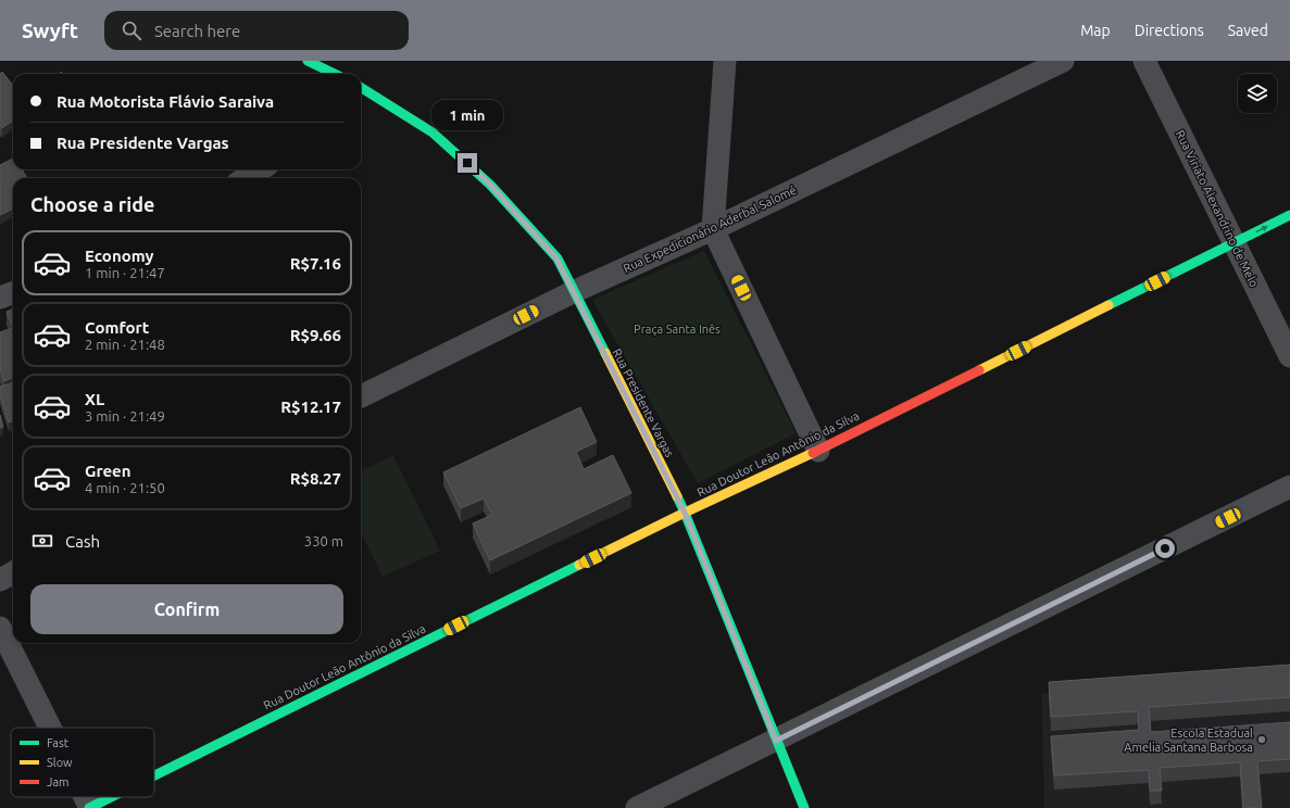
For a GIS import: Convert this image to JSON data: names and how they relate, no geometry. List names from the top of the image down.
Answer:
{
  "streets": {
    "street": [
      "Rua Viriato Alexandrino de Melo",
      "Rua Expedicionário Aderbal Salomé",
      "Rua Presidente Vargas",
      "Rua Doutor Leão Antônio da Silva"
    ]
  },
  "crossings": [
    ["Rua Viriato Alexandrino de Melo", "Rua Doutor Leão Antônio da Silva"],
    ["Rua Expedicionário Aderbal Salomé", "Rua Presidente Vargas"],
    ["Rua Presidente Vargas", "Rua Doutor Leão Antônio da Silva"]
  ],
  "parks": ["Praça Santa Inês"],
  "places": ["Escola Estadual Amelia Santana Barbosa"],
  "legend": ["Fast", "Slow", "Jam"],
  "page": {
    "header": "Swyft",
    "search": "Search here",
    "nav": ["Map", "Directions", "Saved"],
    "banner": ["Rua Motorista Flávio Saraiva", "Rua Presidente Vargas"],
    "bubble": "1 min",
    "heading": "Choose a ride",
    "list": [
      {
        "name": "Economy",
        "note": "1 min · 21:47",
        "value": "R$7.16"
      },
      {
        "name": "Comfort",
        "note": "2 min · 21:48",
        "value": "R$9.66"
      },
      {
        "name": "XL",
        "note": "3 min · 21:49",
        "value": "R$12.17"
      },
      {
        "name": "Green",
        "note": "4 min · 21:50",
        "value": "R$8.27"
      }
    ],
    "pay": ["Cash", "330 m"],
    "buttons": "Confirm"
  }
}
